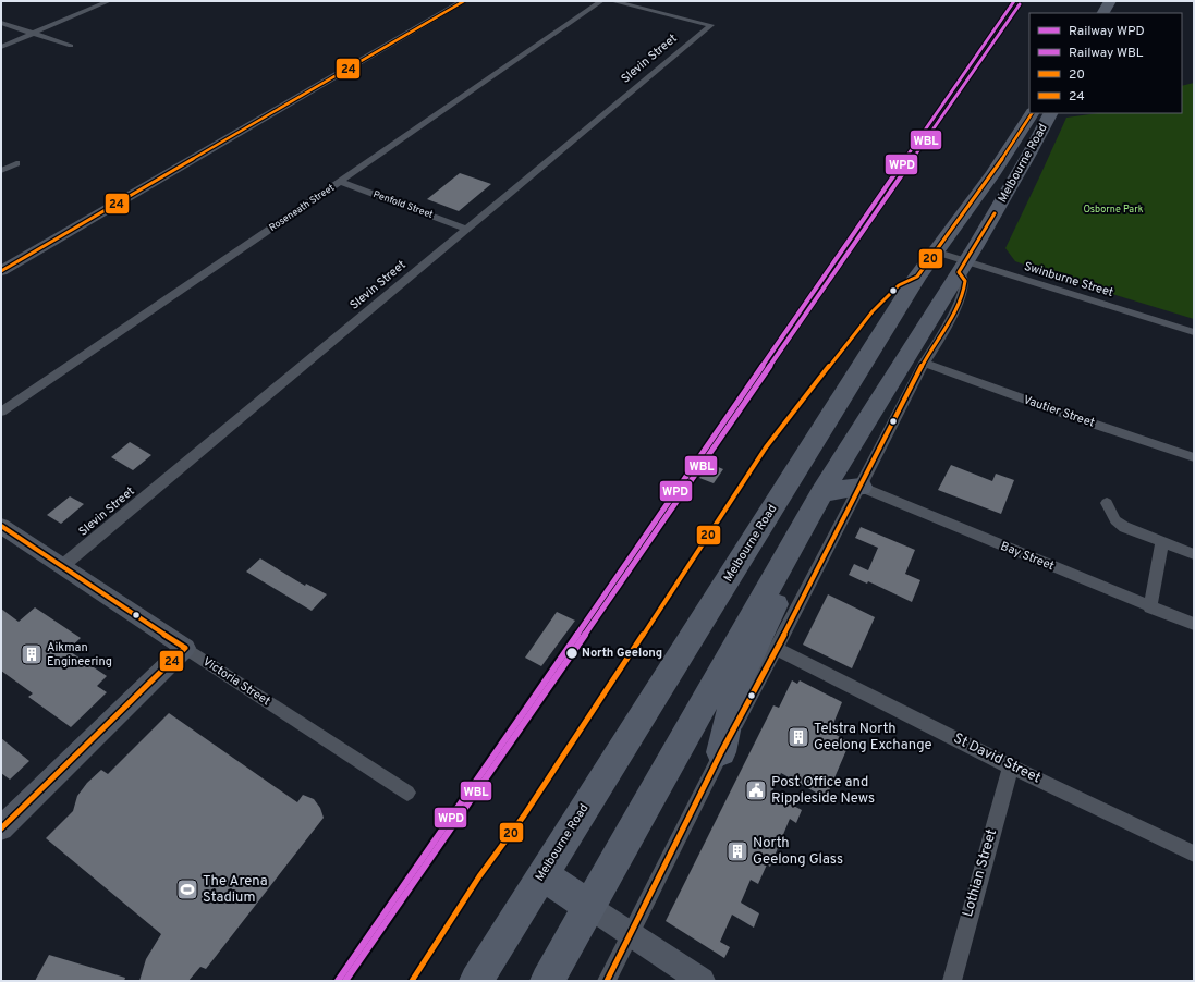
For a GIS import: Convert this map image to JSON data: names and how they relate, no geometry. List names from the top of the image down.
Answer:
{
  "streets": {
    "highway": ["Melbourne Road"],
    "street": [
      "Slevin Street",
      "Penfold Street",
      "Roseneath Street",
      "Swinburne Street",
      "Vautier Street",
      "Bay Street",
      "Victoria Street",
      "St David Street",
      "Lothian Street"
    ]
  },
  "crossings": [
    ["Slevin Street", "Penfold Street"],
    ["Slevin Street", "Victoria Street"],
    ["Melbourne Road", "Swinburne Street"],
    ["Penfold Street", "Roseneath Street"],
    ["St David Street", "Lothian Street"]
  ],
  "parks": ["Osborne Park"],
  "places": {
    "other": ["North Geelong"],
    "building": ["Aikman Engineering", "Telstra North Geelong Exchange", "North Geelong Glass"],
    "public building": ["Post Office and Rippleside News"],
    "sports": ["The Arena Stadium"]
  },
  "lines": [
    "rail line WPD",
    "transit line 24",
    "rail line WBL",
    "transit line 20"
  ],
  "legend": [
    "Railway WPD",
    "Railway WBL",
    "20",
    "24"
  ]
}
